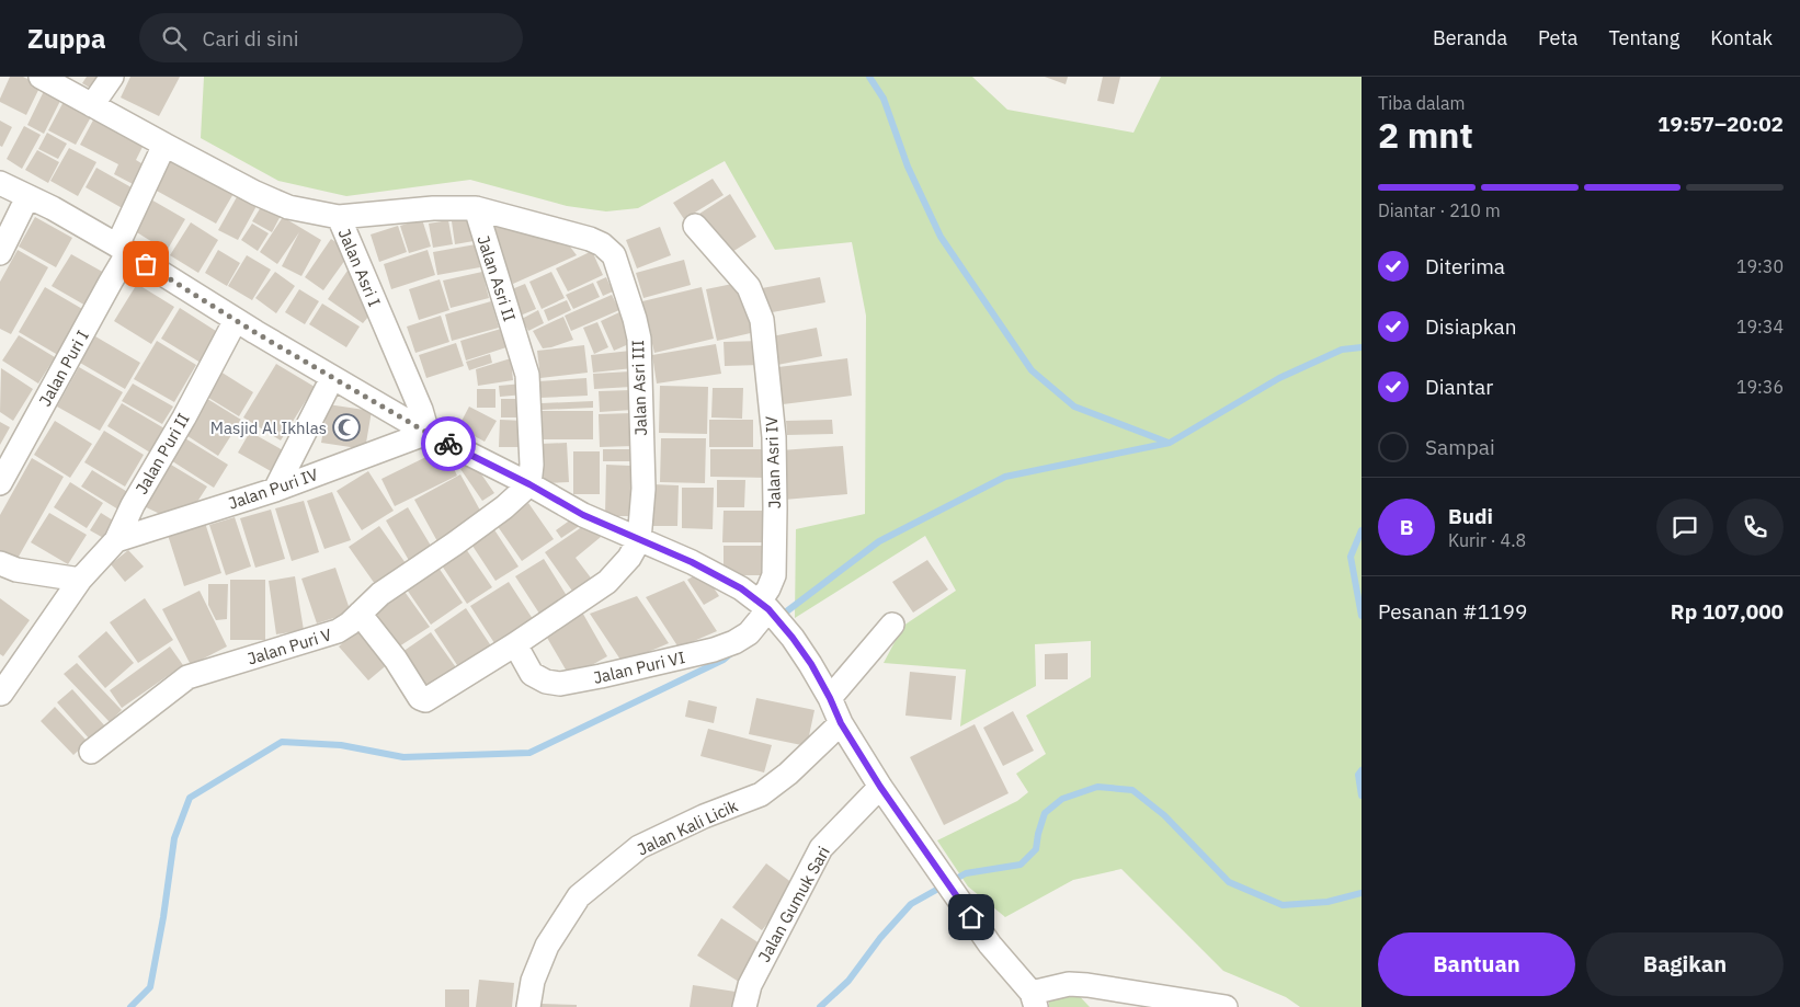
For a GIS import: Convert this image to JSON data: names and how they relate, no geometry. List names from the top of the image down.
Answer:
{
  "streets": {
    "street": [
      "Jalan Asri I",
      "Jalan Asri II",
      "Jalan Puri I",
      "Jalan Asri III",
      "Jalan Puri II",
      "Jalan Asri IV",
      "Jalan Puri IV",
      "Jalan Puri V",
      "Jalan Puri VI",
      "Jalan Kali Licik",
      "Jalan Gumuk Sari"
    ]
  },
  "crossings": [
    ["Jalan Asri I", "Jalan Puri I"],
    ["Jalan Asri I", "Jalan Puri IV"],
    ["Jalan Asri II", "Jalan Asri III"],
    ["Jalan Asri II", "Jalan Puri V"],
    ["Jalan Puri II", "Jalan Puri IV"],
    ["Jalan Asri IV", "Jalan Puri VI"]
  ],
  "places": {
    "mosque": ["Masjid Al Ikhlas"]
  },
  "page": {
    "header": "Zuppa",
    "search": "Cari di sini",
    "nav": [
      "Beranda",
      "Peta",
      "Tentang",
      "Kontak"
    ],
    "heading": ["2 mnt", "Tiba dalam", "19:57–20:02"],
    "panel": [
      "Budi",
      "Kurir · 4.8",
      "Pesanan #1199",
      "Rp 107,000"
    ],
    "bar": "Diantar · 210 m",
    "list": [
      ["Diterima", "19:30"],
      ["Disiapkan", "19:34"],
      ["Diantar", "19:36"],
      "Sampai"
    ],
    "round": "B",
    "buttons": ["Bantuan", "Bagikan"]
  }
}
